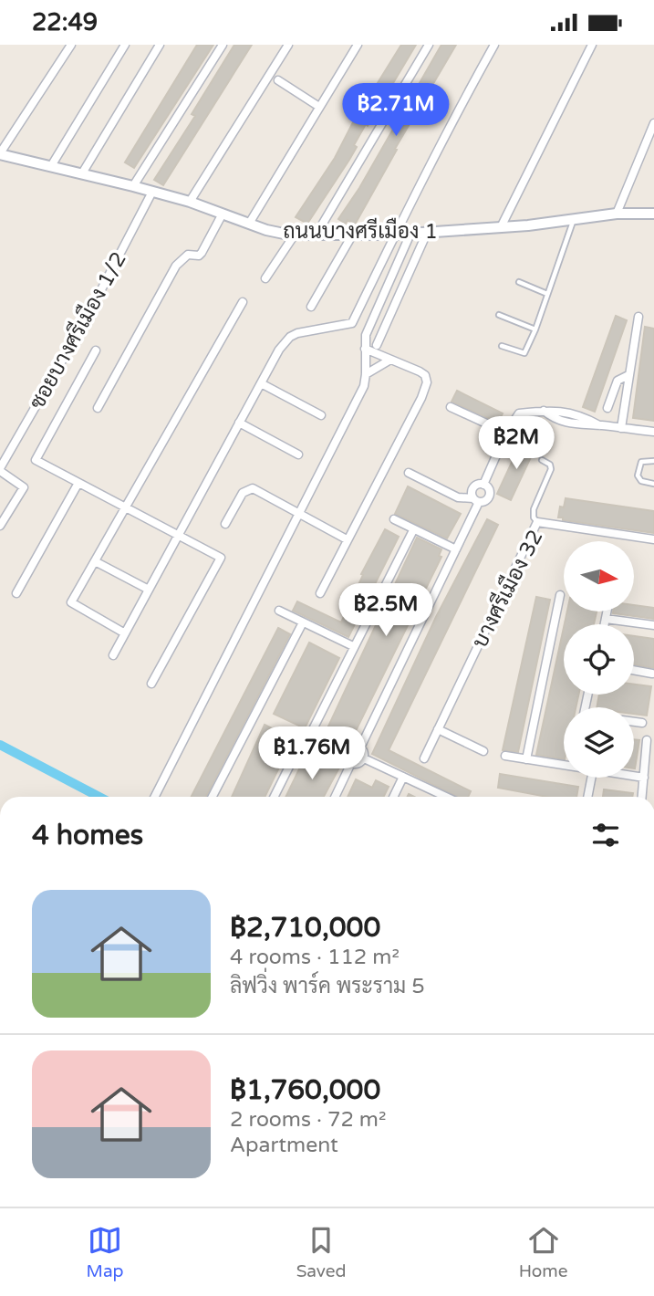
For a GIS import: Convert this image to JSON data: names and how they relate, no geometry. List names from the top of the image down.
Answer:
{
  "streets": {
    "street": ["ถนนบางศรีเมือง 1", "ซอยบางศรีเมือง 1/2", "บางศรีเมือง 32"]
  },
  "crossings": [
    ["ถนนบางศรีเมือง 1", "ซอยบางศรีเมือง 1/2"]
  ],
  "north": "right",
  "page": {
    "status": "22:49",
    "price": [
      "฿2.71M",
      "฿2M",
      "฿2.5M",
      "฿1.76M"
    ],
    "heading": "4 homes",
    "list": [
      {
        "name": "฿2,710,000",
        "note": "4 rooms · 112 m² · ลิฟวิ่ง พาร์ค พระราม 5"
      },
      {
        "name": "฿1,760,000",
        "note": "2 rooms · 72 m² · Apartment"
      }
    ],
    "tabs": ["Map", "Saved", "Home"]
  }
}
